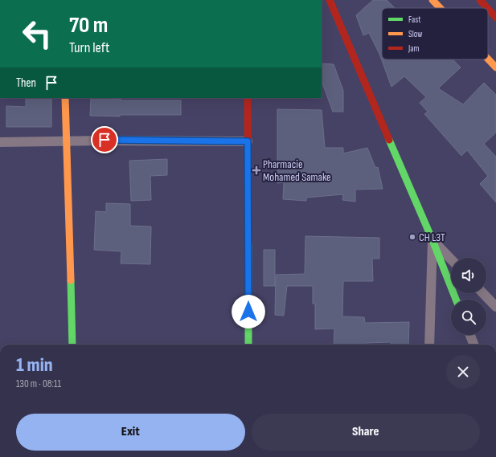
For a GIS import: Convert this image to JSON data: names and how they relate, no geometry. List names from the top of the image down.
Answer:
{
  "places": {
    "health": ["Pharmacie Mohamed Samake"],
    "other": ["CH L3T"]
  },
  "legend": ["Fast", "Slow", "Jam"],
  "page": {
    "turn": ["70 m", "Turn left"],
    "then": "Then",
    "heading": ["1 min", "130 m · 08:11"],
    "buttons": ["Exit", "Share"]
  }
}
